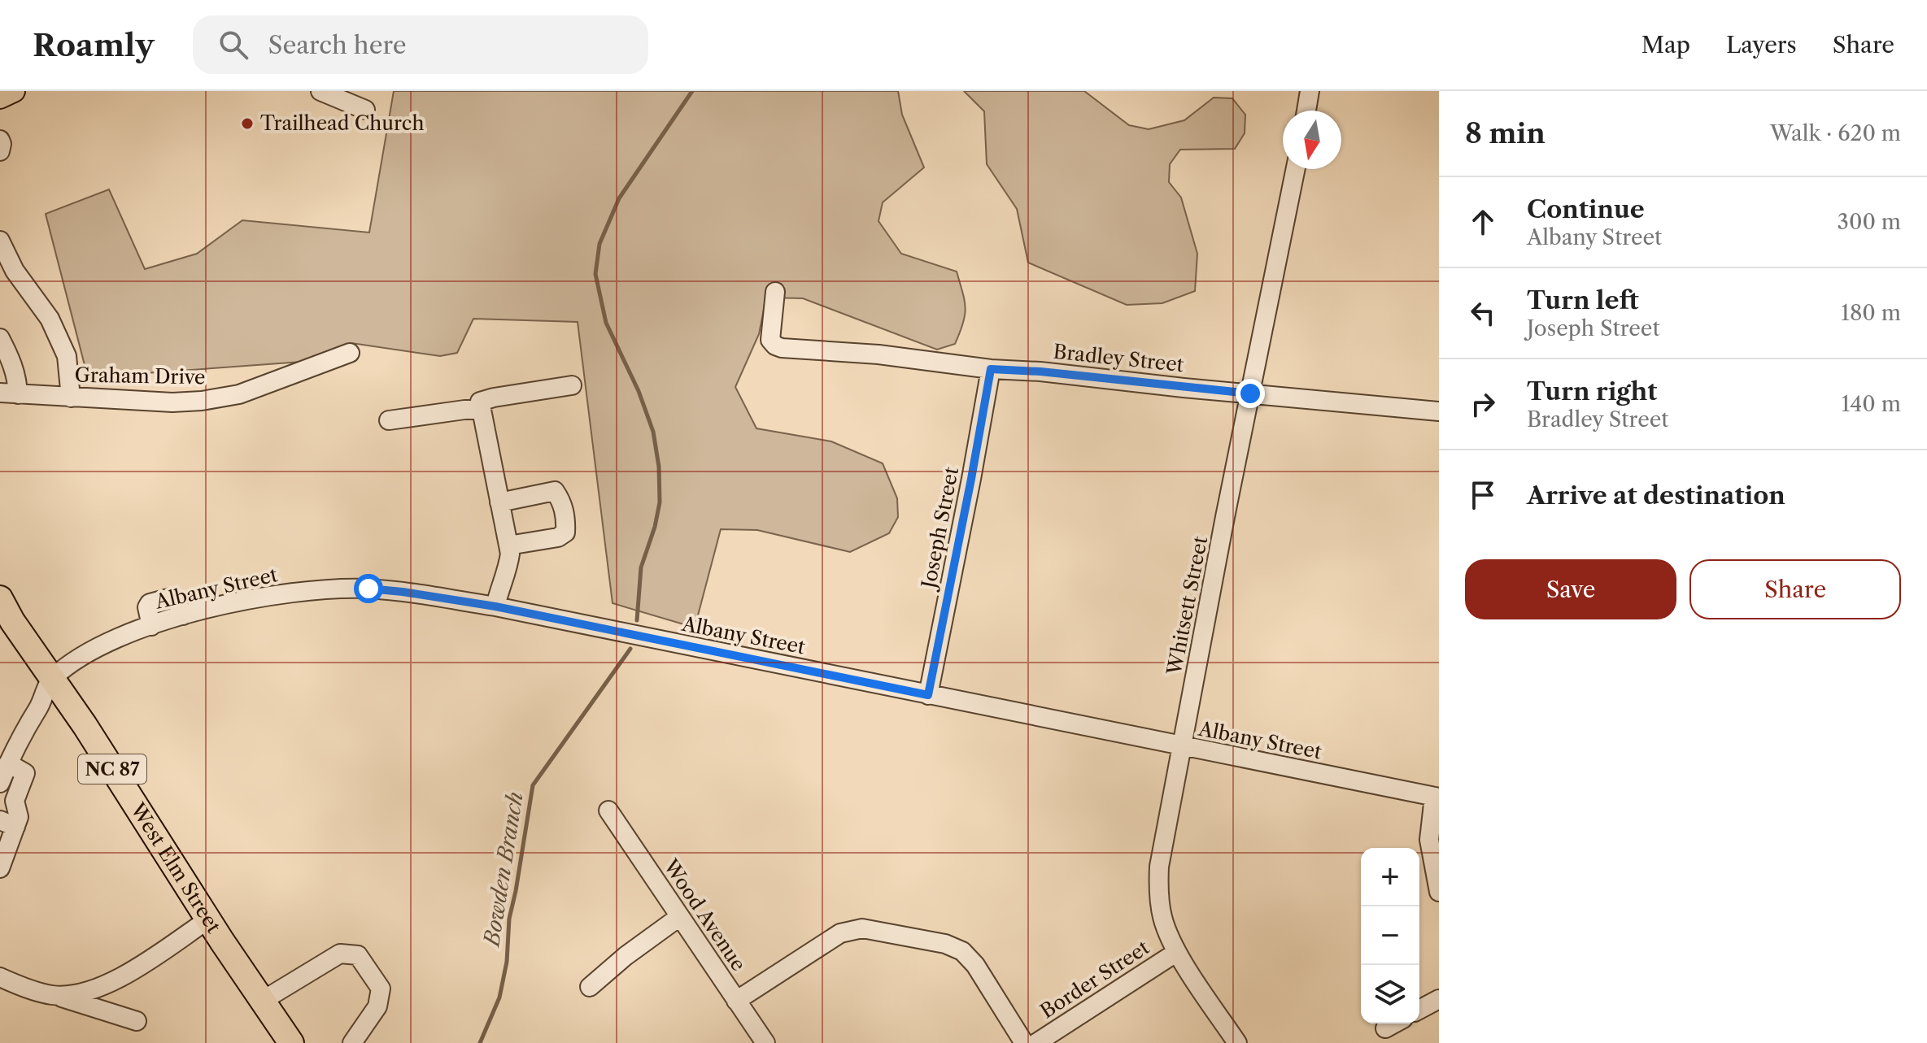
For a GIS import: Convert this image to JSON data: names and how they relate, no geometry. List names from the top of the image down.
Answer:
{
  "streets": {
    "highway": ["NC 87", "West Elm Street"],
    "street": [
      "Bradley Street",
      "Graham Drive",
      "Joseph Street",
      "Albany Street",
      "Whitsett Street",
      "Wood Avenue",
      "Border Street"
    ]
  },
  "crossings": [
    ["Bradley Street", "Joseph Street"],
    ["Bradley Street", "Whitsett Street"],
    ["Joseph Street", "Albany Street"],
    ["Albany Street", "Whitsett Street"],
    ["Albany Street", "West Elm Street"],
    ["Whitsett Street", "Border Street"],
    ["NC 87", "West Elm Street"]
  ],
  "water": ["Bowden Branch"],
  "places": ["Trailhead Church"],
  "north": "bottom",
  "page": {
    "header": "Roamly",
    "search": "Search here",
    "nav": ["Map", "Layers", "Share"],
    "heading": ["8 min", "Walk · 620 m"],
    "list": [
      ["Continue", "Albany Street", "300 m"],
      ["Turn left", "Joseph Street", "180 m"],
      ["Turn right", "Bradley Street", "140 m"],
      "Arrive at destination"
    ],
    "buttons": ["Save", "Share"],
    "map_buttons": ["+", "−"]
  }
}
